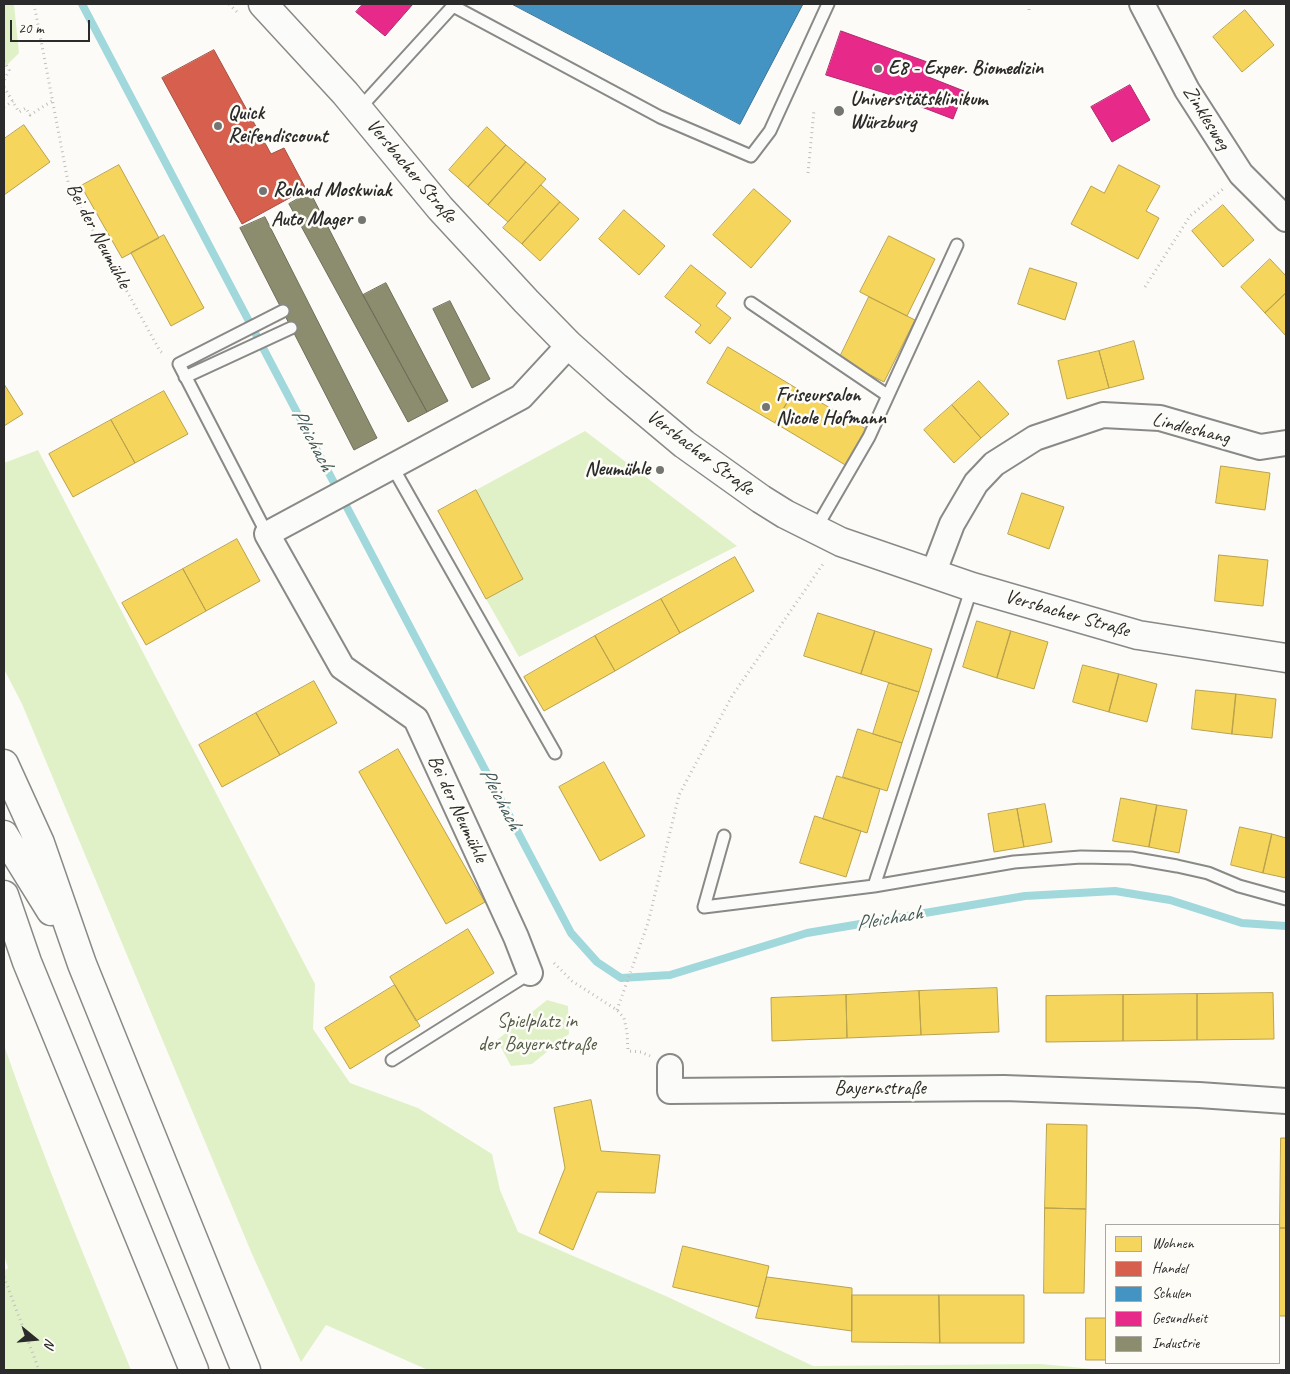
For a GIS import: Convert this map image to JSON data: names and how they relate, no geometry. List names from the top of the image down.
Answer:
{
  "streets": {
    "main road": ["Versbacher Straße"],
    "street": [
      "Zinklesweg",
      "Bei der Neumühle",
      "Lindleshang",
      "Bayernstraße"
    ]
  },
  "crossings": [
    ["Versbacher Straße", "Lindleshang"]
  ],
  "water": ["Pleichach"],
  "parks": ["Spielplatz in der Bayernstraße"],
  "places": [
    "E8 - Exper. Biomedizin",
    "Universitätsklinikum Würzburg",
    "Quick Reifendiscount",
    "Roland Moskwiak",
    "Auto Mager",
    "Friseursalon Nicole Hofmann",
    "Neumühle"
  ],
  "legend": [
    "Wohnen",
    "Handel",
    "Schulen",
    "Gesundheit",
    "Industrie"
  ],
  "scale_bar": "20 m",
  "north": "right"
}
